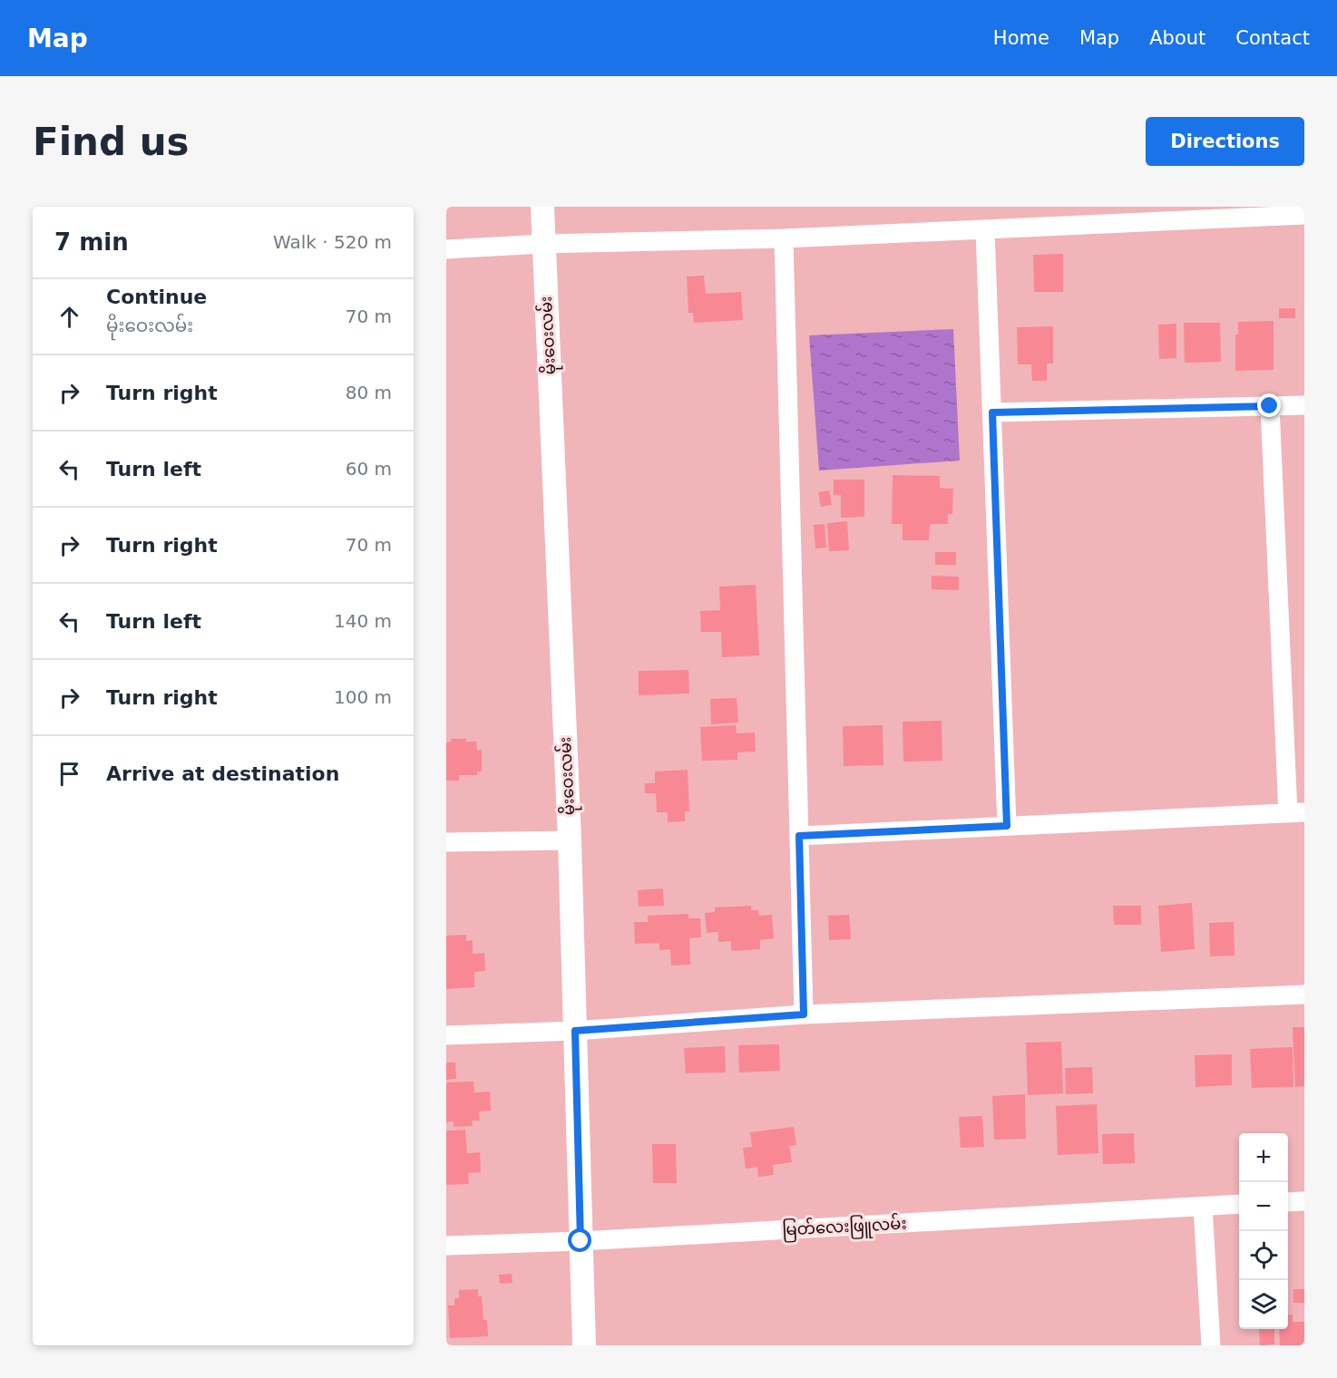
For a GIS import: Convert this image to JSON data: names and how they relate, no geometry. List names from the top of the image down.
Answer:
{
  "streets": {
    "street": ["မိုးဝေးလမ်း", "မြတ်လေးဖြူလမ်း"]
  },
  "crossings": [
    ["မိုးဝေးလမ်း", "မြတ်လေးဖြူလမ်း"]
  ],
  "page": {
    "header": "Map",
    "nav": [
      "Home",
      "Map",
      "About",
      "Contact"
    ],
    "buttons": "Directions",
    "title": "Find us",
    "heading": ["7 min", "Walk · 520 m"],
    "list": [
      ["Continue", "မိုးဝေးလမ်း", "70 m"],
      ["Turn right", "80 m"],
      ["Turn left", "60 m"],
      ["Turn right", "70 m"],
      ["Turn left", "140 m"],
      ["Turn right", "100 m"],
      "Arrive at destination"
    ],
    "map_buttons": ["+", "−"]
  }
}
